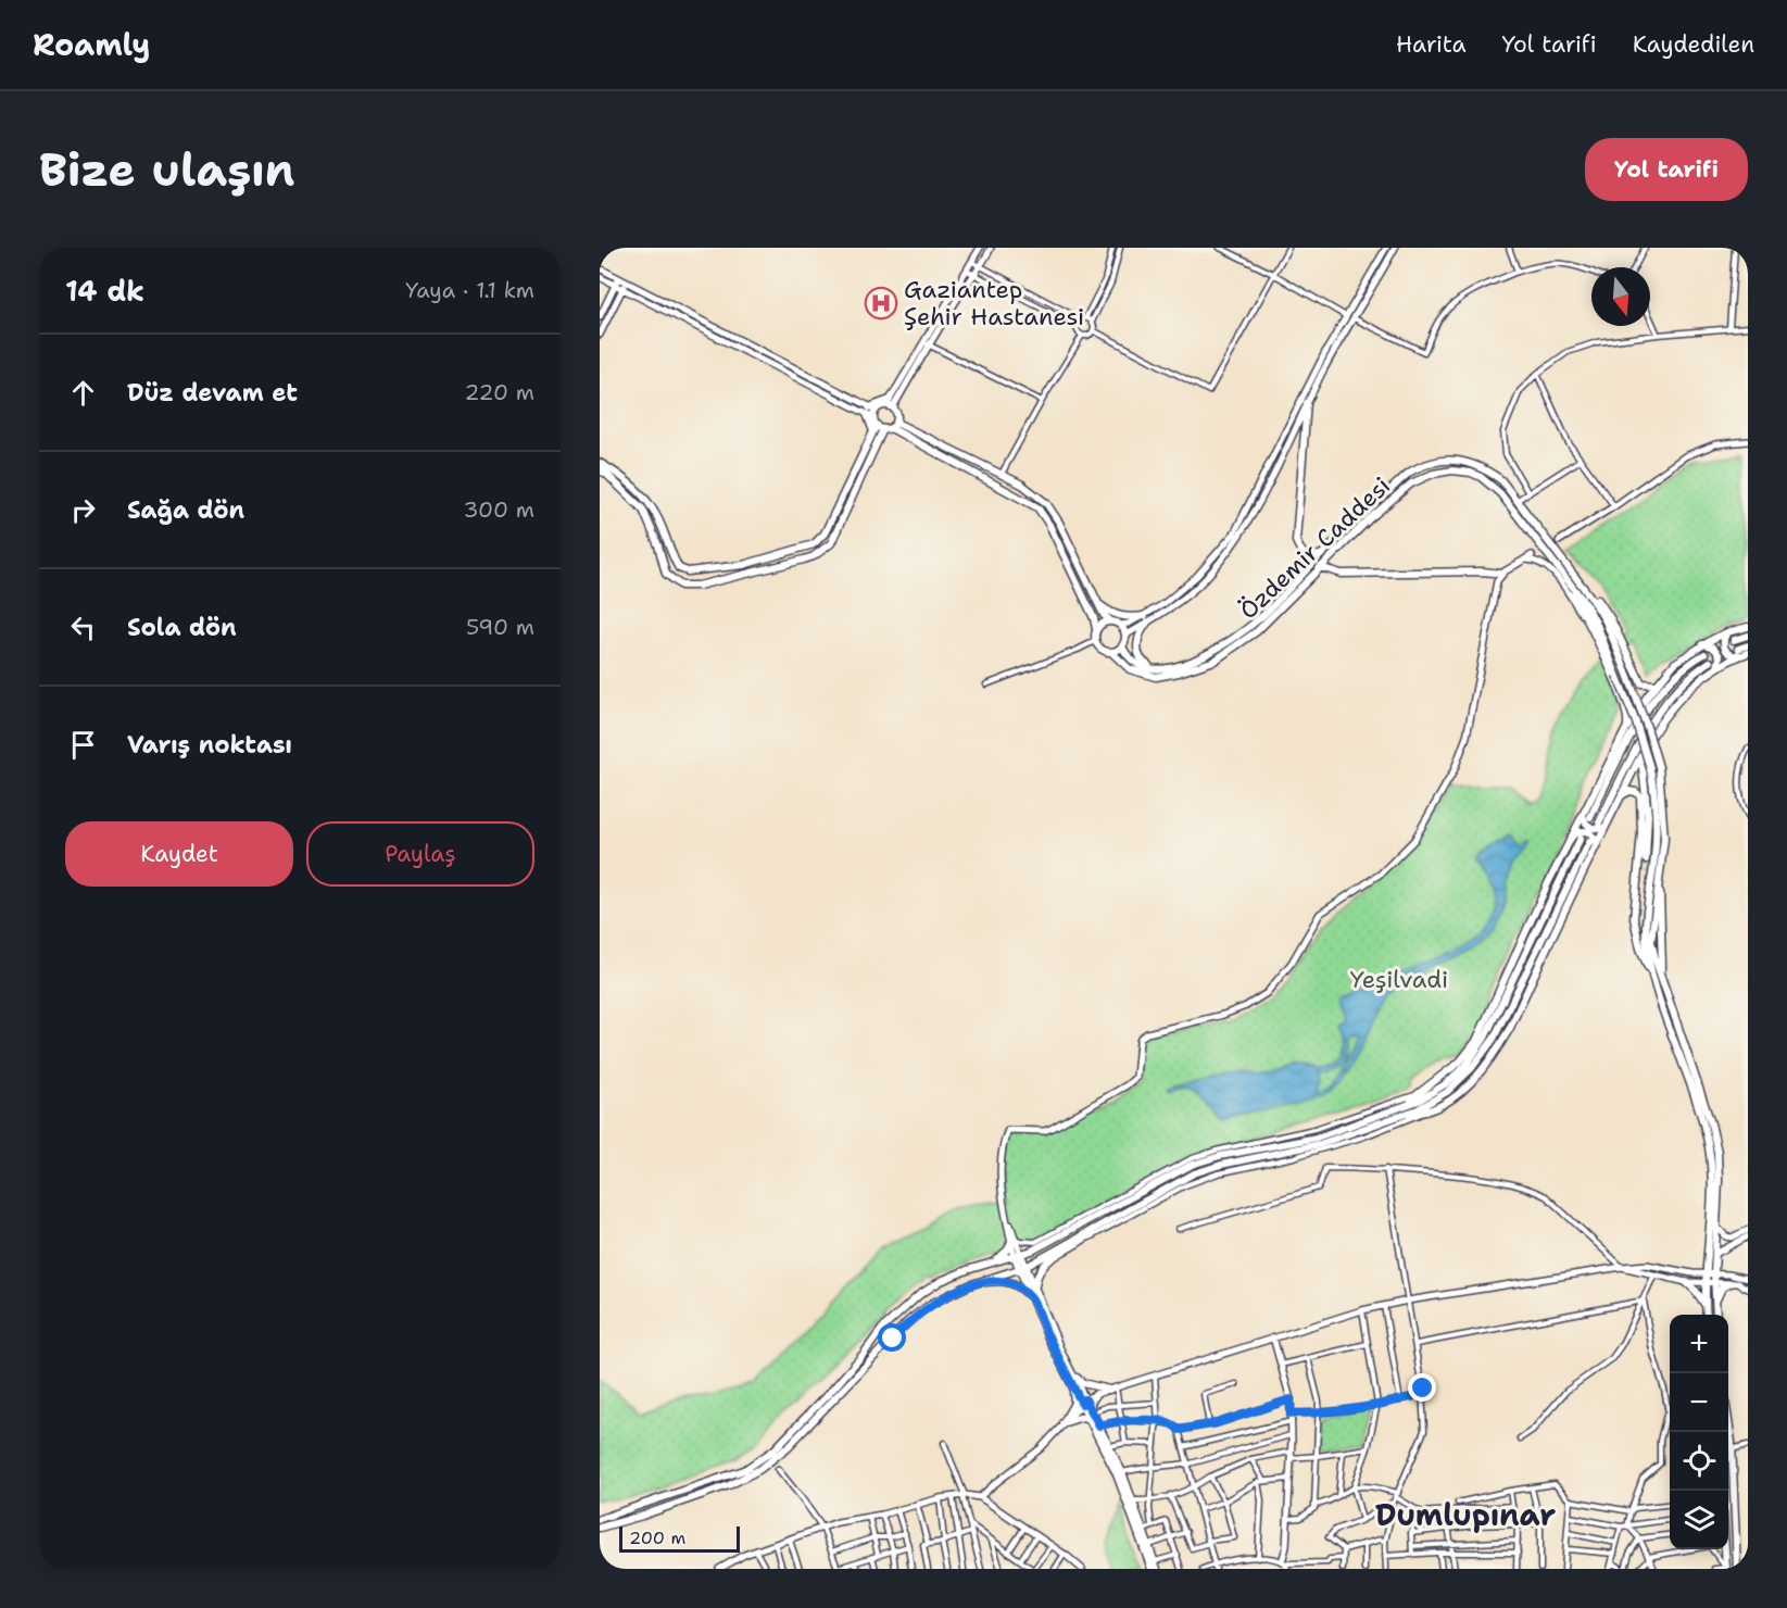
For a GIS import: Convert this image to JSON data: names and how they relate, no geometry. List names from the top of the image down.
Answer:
{
  "streets": {
    "main road": ["Özdemir Caddesi"]
  },
  "districts": ["Dumlupınar"],
  "parks": ["Yeşilvadi"],
  "places": {
    "hospital": ["Gaziantep Şehir Hastanesi"]
  },
  "scale_bar": "200 m",
  "north": "bottom",
  "page": {
    "header": "Roamly",
    "nav": ["Harita", "Yol tarifi", "Kaydedilen"],
    "buttons": [
      "Yol tarifi",
      ["Kaydet", "Paylaş"]
    ],
    "title": "Bize ulaşın",
    "heading": ["14 dk", "Yaya · 1.1 km"],
    "list": [
      ["Düz devam et", "220 m"],
      ["Sağa dön", "300 m"],
      ["Sola dön", "590 m"],
      "Varış noktası"
    ],
    "map_buttons": ["+", "−"],
    "scale": "200 m"
  }
}
